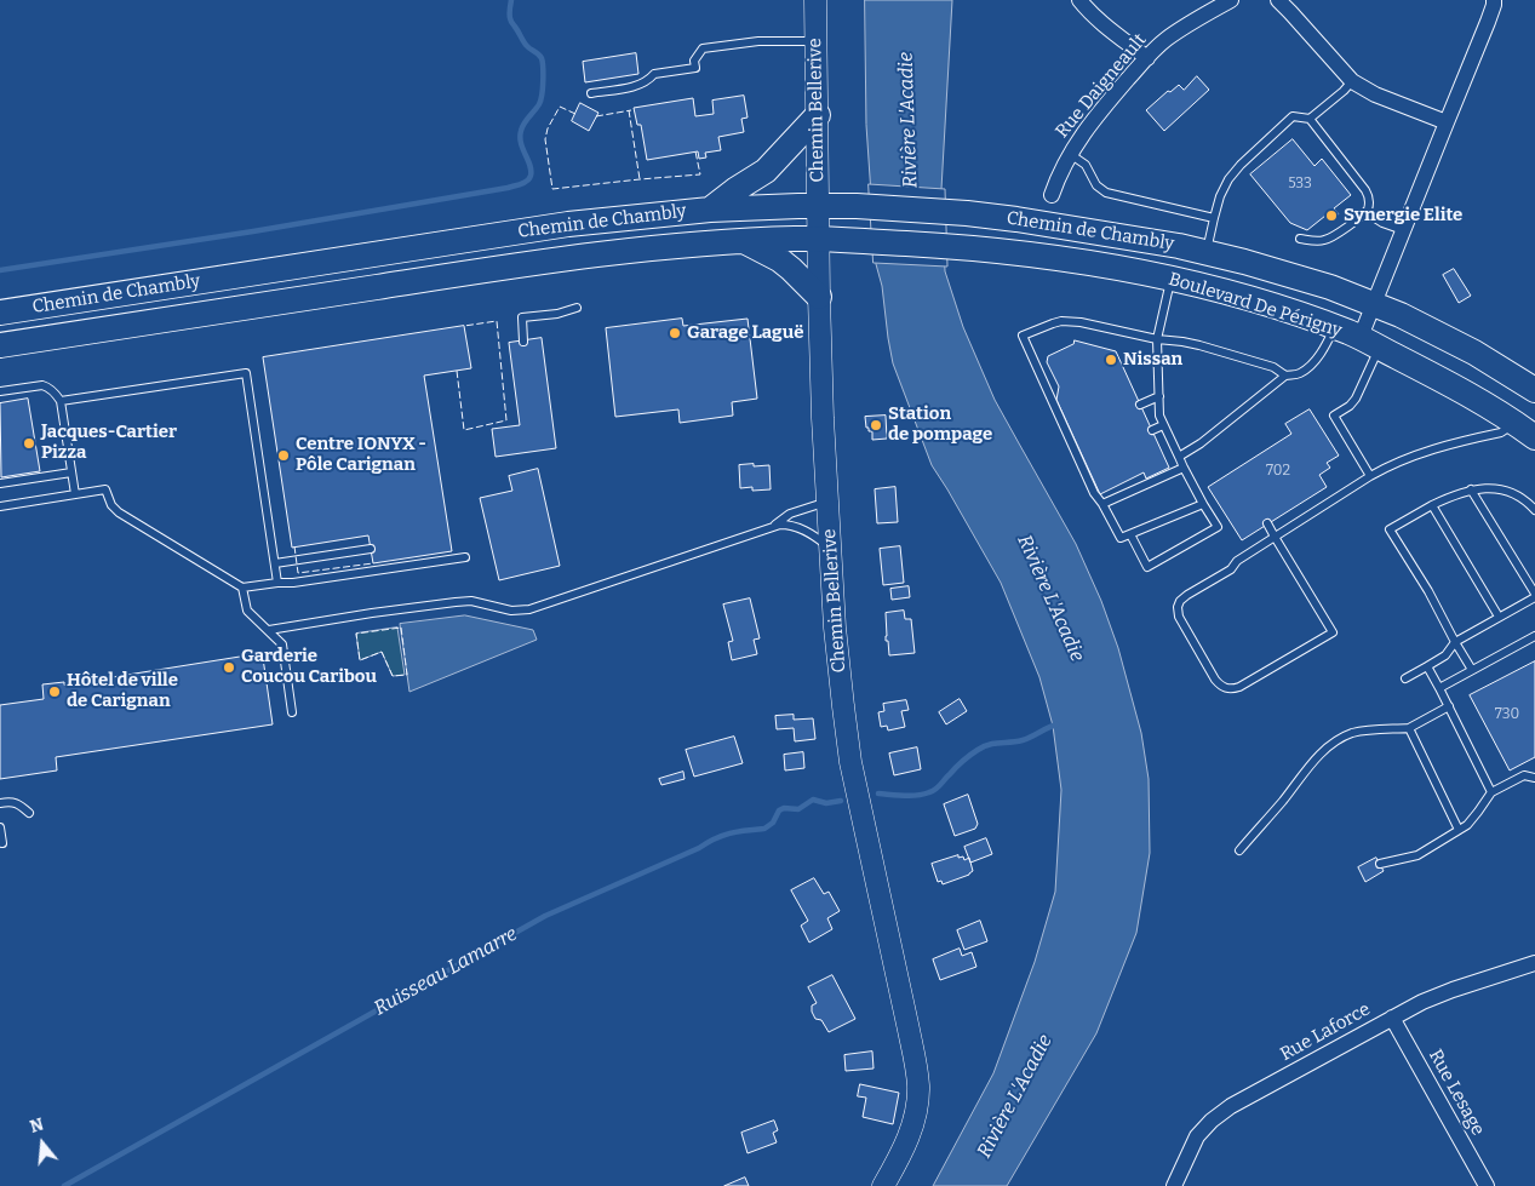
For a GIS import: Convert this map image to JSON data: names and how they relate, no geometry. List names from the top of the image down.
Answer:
{
  "streets": {
    "main road": ["Chemin de Chambly", "Boulevard De Périgny"],
    "street": [
      "Rue Daigneault",
      "Chemin Bellerive",
      "Rue Laforce",
      "Rue Lesage"
    ]
  },
  "crossings": [
    ["Chemin Bellerive", "Chemin de Chambly"],
    ["Chemin de Chambly", "Boulevard De Périgny"],
    ["Rue Laforce", "Rue Lesage"]
  ],
  "water": ["Rivière L'Acadie", "Ruisseau Lamarre"],
  "places": [
    "Synergie Elite",
    "Garage Laguë",
    "Nissan",
    "Station de pompage",
    "Jacques-Cartier Pizza",
    "Centre IONYX - Pôle Carignan",
    "Garderie Coucou Caribou",
    "Hôtel de ville de Carignan"
  ],
  "house_numbers": ["533", "702", "730"],
  "north": "top"
}
